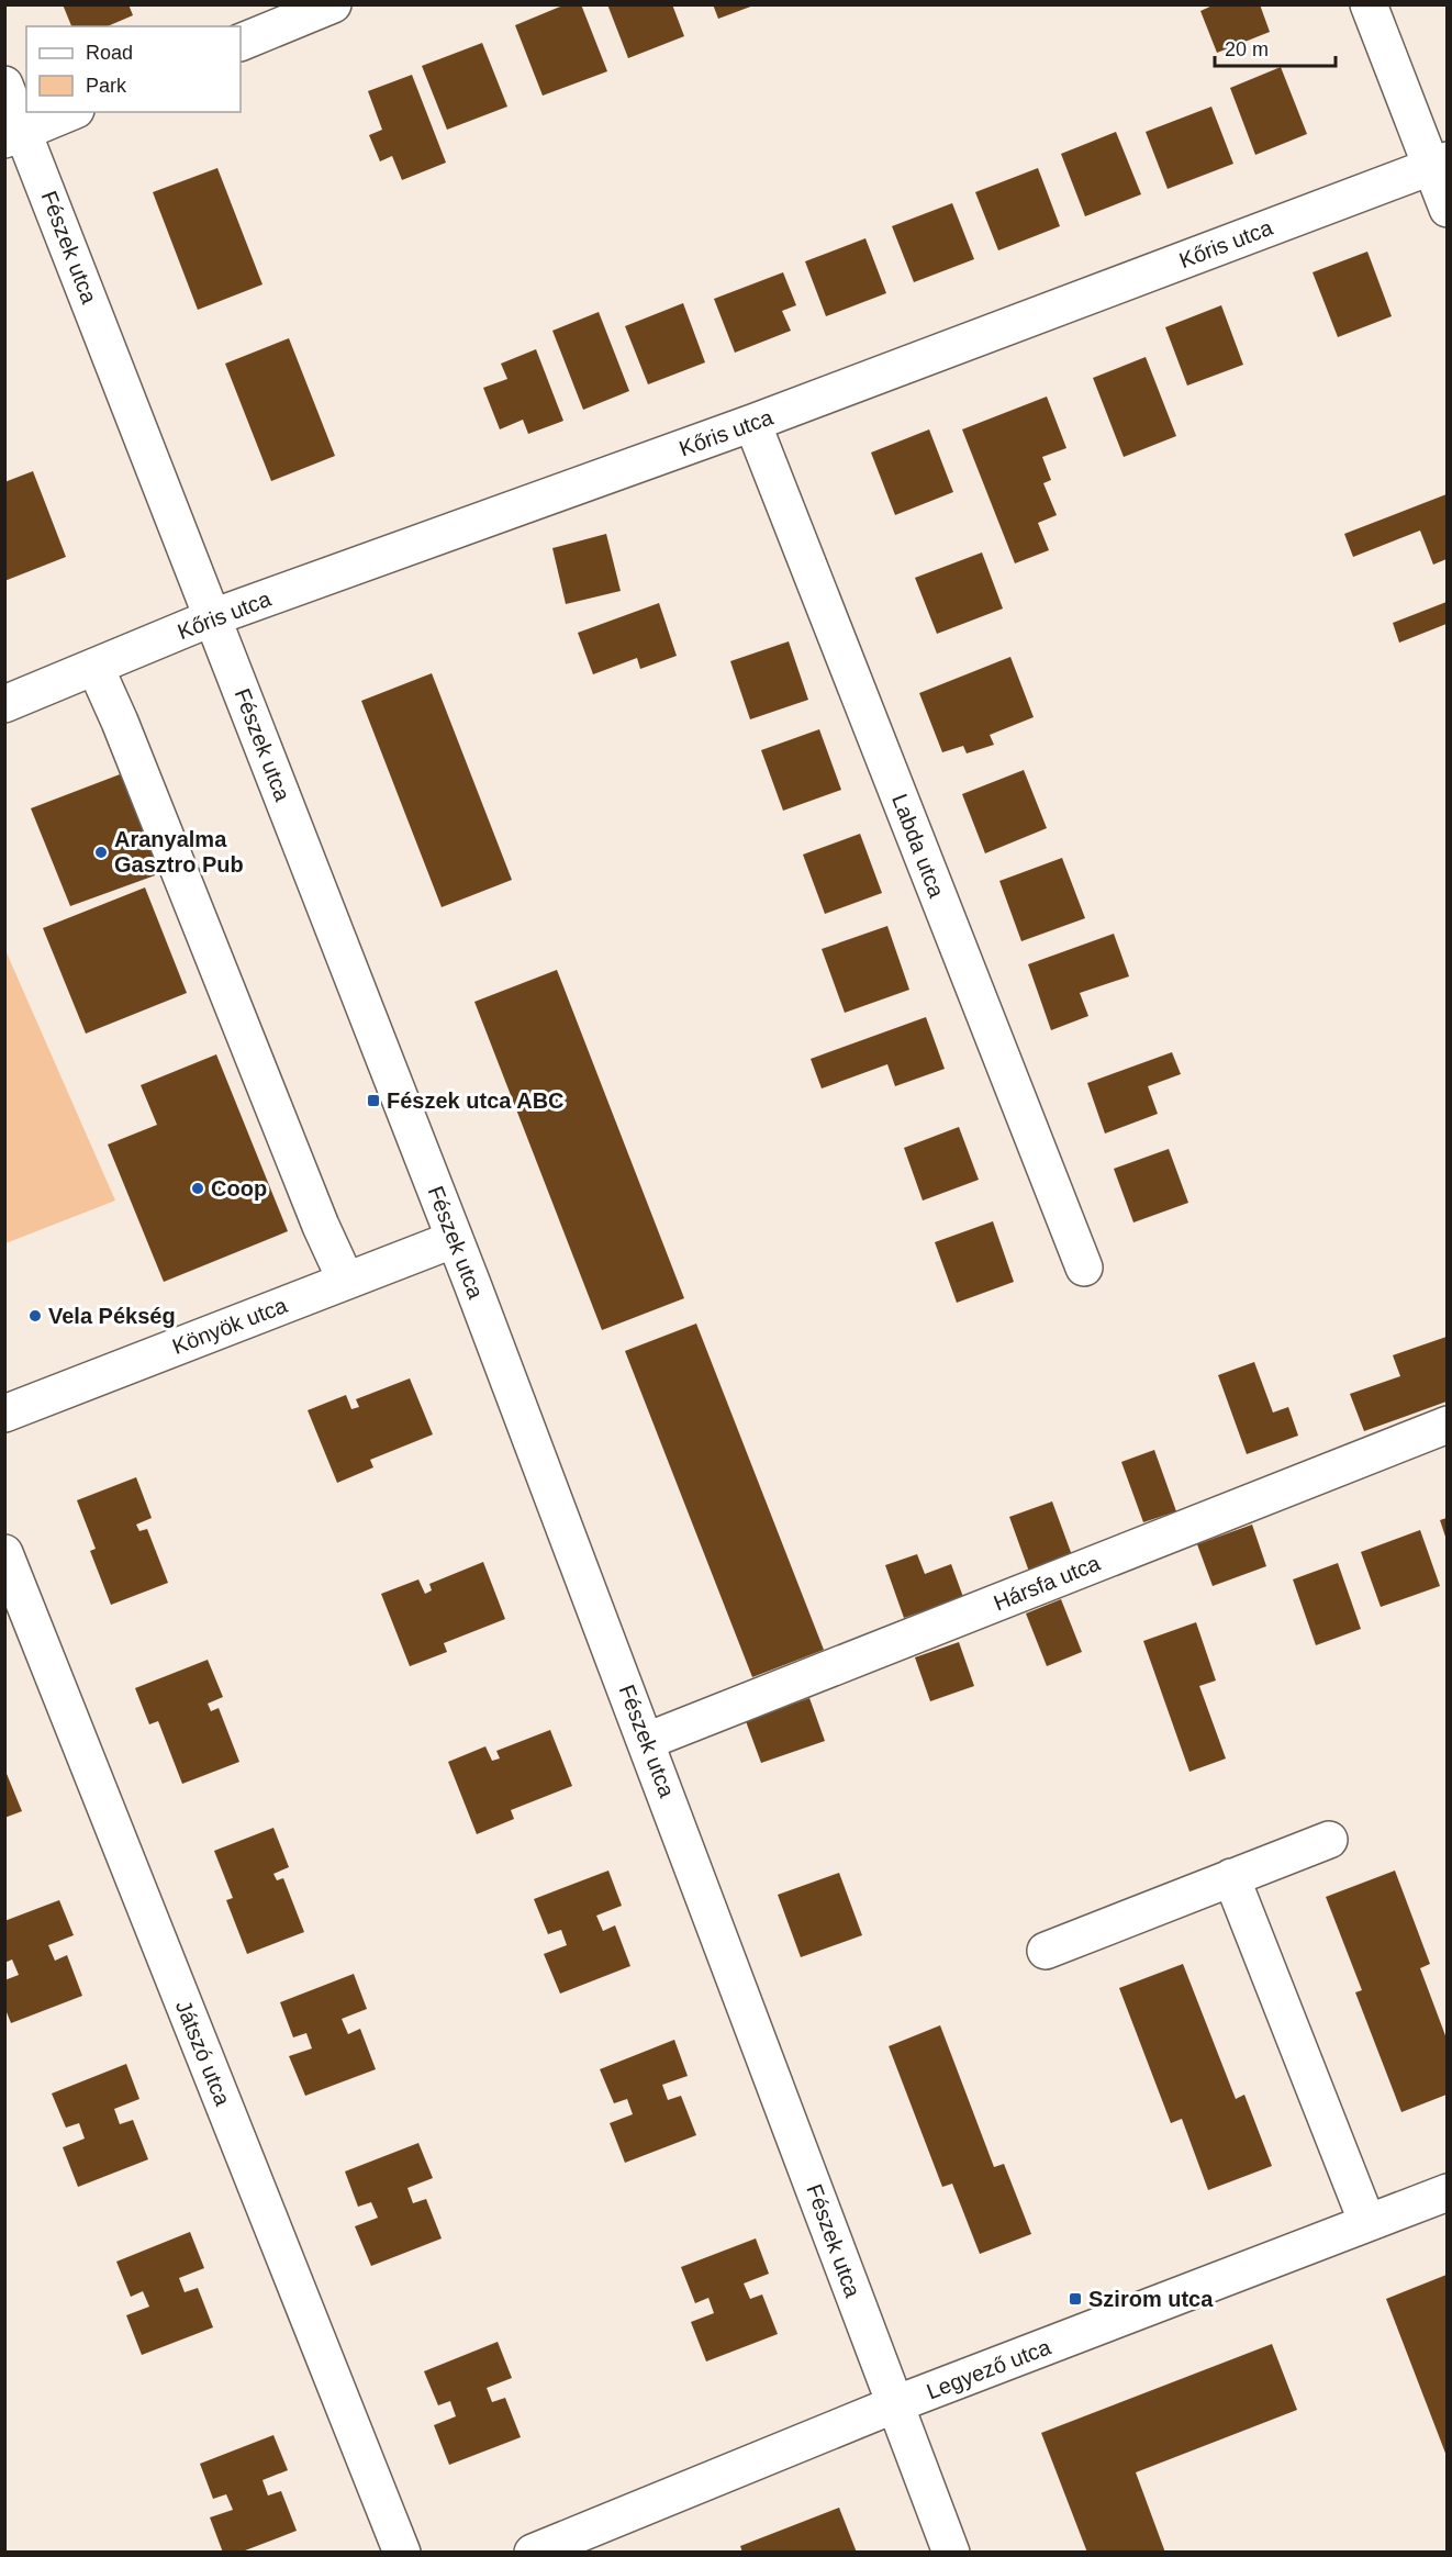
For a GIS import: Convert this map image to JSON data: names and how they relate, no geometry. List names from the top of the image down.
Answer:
{
  "streets": {
    "street": [
      "Kőris utca",
      "Fészek utca",
      "Labda utca",
      "Könyök utca",
      "Hársfa utca",
      "Játszó utca",
      "Legyező utca"
    ]
  },
  "crossings": [
    ["Kőris utca", "Fészek utca"],
    ["Kőris utca", "Labda utca"],
    ["Fészek utca", "Könyök utca"],
    ["Fészek utca", "Hársfa utca"],
    ["Fészek utca", "Legyező utca"]
  ],
  "places": {
    "other": ["Aranyalma Gasztro Pub", "Coop", "Vela Pékség"],
    "transit": ["Fészek utca ABC", "Szirom utca"]
  },
  "legend": ["Road", "Park"],
  "scale_bar": "20 m"
}
